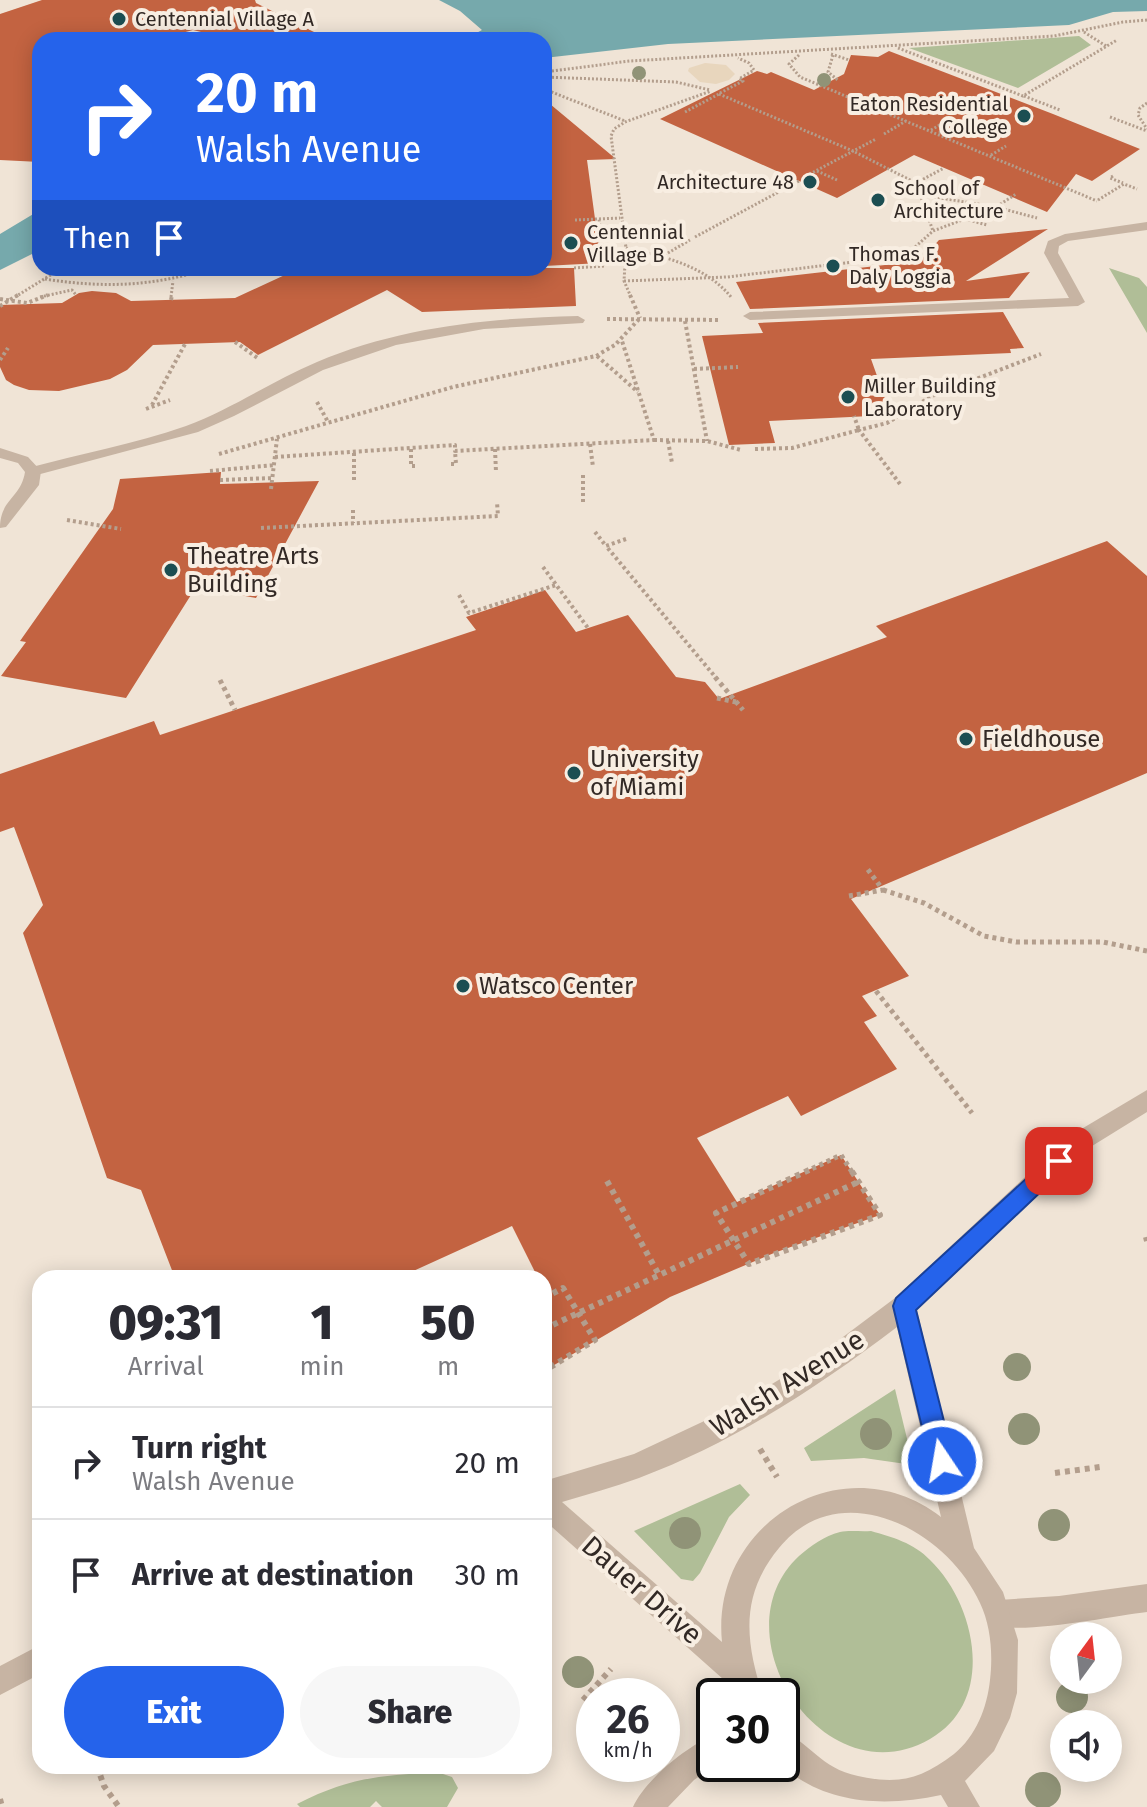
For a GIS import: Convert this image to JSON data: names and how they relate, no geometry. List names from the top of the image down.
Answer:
{
  "streets": {
    "street": ["Walsh Avenue", "Dauer Drive"]
  },
  "places": [
    "Centennial Village A",
    "Eaton Residential College",
    "Architecture 48",
    "School of Architecture",
    "Centennial Village B",
    "Thomas F. Daly Loggia",
    "Miller Building Laboratory",
    "Theatre Arts Building",
    "Fieldhouse",
    "University of Miami",
    "Watsco Center"
  ],
  "north": "top",
  "page": {
    "turn": ["20 m", "Walsh Avenue"],
    "then": "Then",
    "eta": [
      "09:31",
      "Arrival",
      "1",
      "min",
      "50",
      "m"
    ],
    "list": [
      {
        "name": "Turn right",
        "note": "Walsh Avenue",
        "value": "20 m"
      },
      {
        "name": "Arrive at destination",
        "value": "30 m"
      }
    ],
    "buttons": ["Exit", "Share"],
    "speed": "26 km/h",
    "limit": "30"
  }
}
